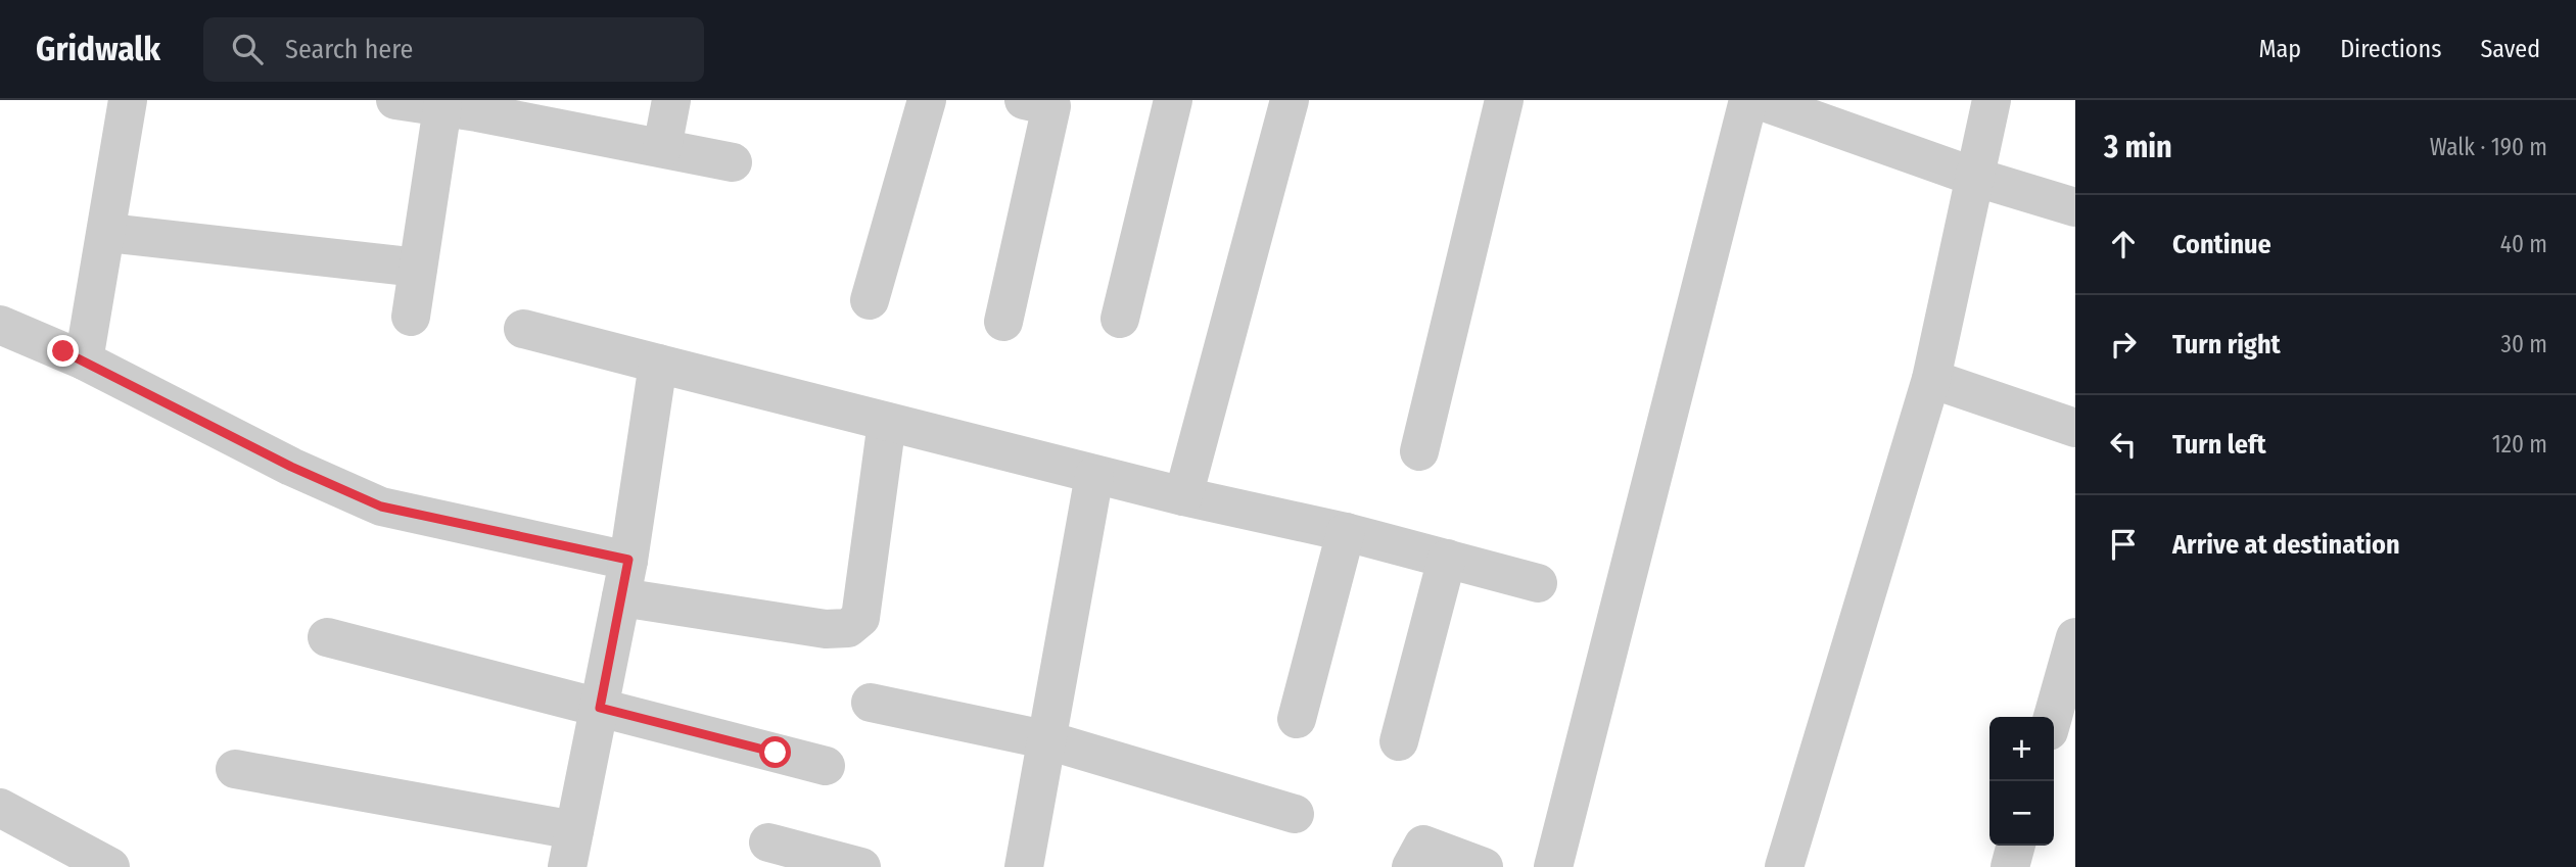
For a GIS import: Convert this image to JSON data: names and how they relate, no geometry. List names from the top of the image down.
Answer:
{
  "page": {
    "header": "Gridwalk",
    "search": "Search here",
    "nav": ["Map", "Directions", "Saved"],
    "heading": ["3 min", "Walk · 190 m"],
    "list": [
      ["Continue", "40 m"],
      ["Turn right", "30 m"],
      ["Turn left", "120 m"],
      "Arrive at destination"
    ],
    "map_buttons": ["+", "−"]
  }
}
